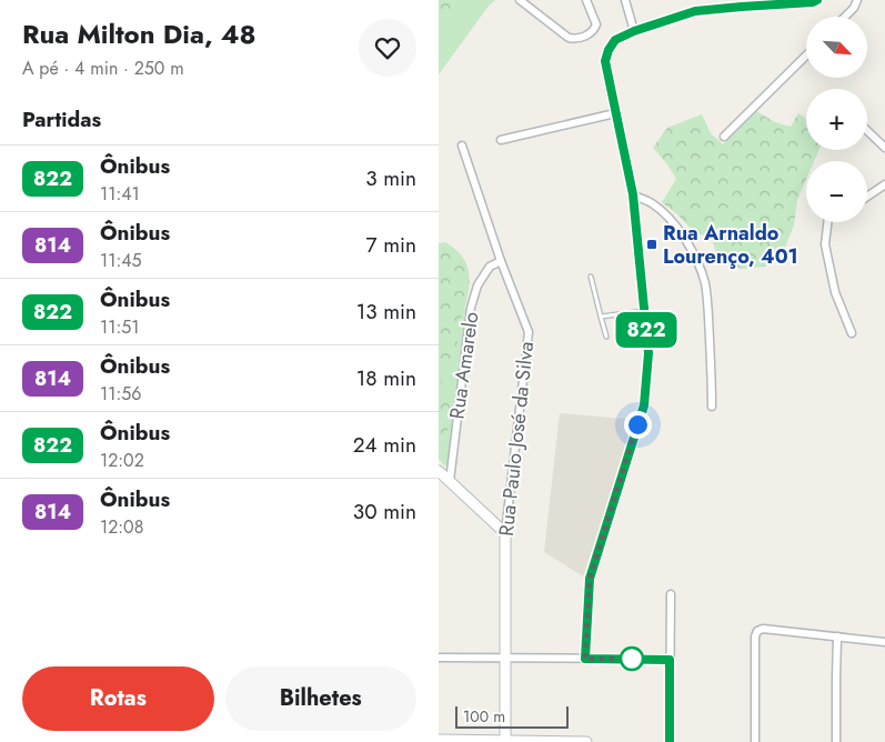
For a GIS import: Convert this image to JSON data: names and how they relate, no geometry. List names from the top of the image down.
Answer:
{
  "streets": {
    "street": ["Rua Amarelo", "Rua Paulo José da Silva"]
  },
  "crossings": [
    ["Rua Amarelo", "Rua Paulo José da Silva"]
  ],
  "places": {
    "transit": ["Rua Arnaldo Lourenço, 401"]
  },
  "lines": ["bus line 822"],
  "scale_bar": "100 m",
  "north": "bottom right",
  "page": {
    "heading": [
      ["Rua Milton Dia, 48", "A pé · 4 min · 250 m"],
      "Partidas"
    ],
    "on_map": "822",
    "map_buttons": ["+", "−"],
    "list": [
      {
        "mark": "822",
        "name": "Ônibus",
        "note": "11:41",
        "value": "3 min"
      },
      {
        "mark": "814",
        "name": "Ônibus",
        "note": "11:45",
        "value": "7 min"
      },
      {
        "mark": "822",
        "name": "Ônibus",
        "note": "11:51",
        "value": "13 min"
      },
      {
        "mark": "814",
        "name": "Ônibus",
        "note": "11:56",
        "value": "18 min"
      },
      {
        "mark": "822",
        "name": "Ônibus",
        "note": "12:02",
        "value": "24 min"
      },
      {
        "mark": "814",
        "name": "Ônibus",
        "note": "12:08",
        "value": "30 min"
      }
    ],
    "buttons": ["Rotas", "Bilhetes"],
    "scale": "100 m"
  }
}
